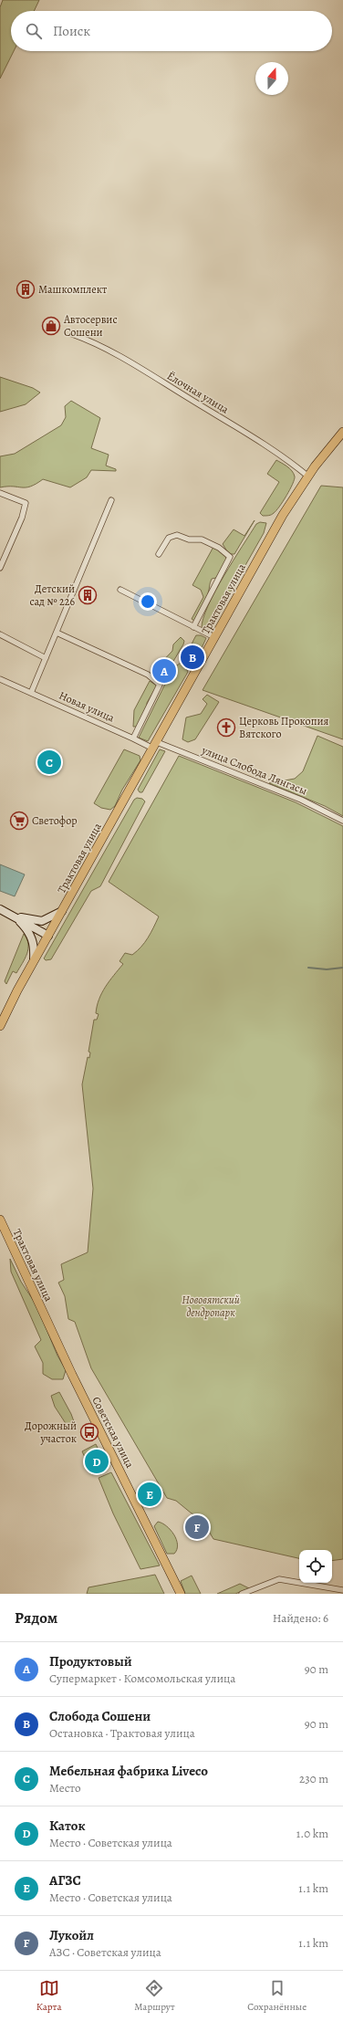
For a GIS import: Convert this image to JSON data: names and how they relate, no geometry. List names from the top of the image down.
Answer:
{
  "streets": {
    "main road": ["Трактовая улица", "Советская улица"],
    "street": ["Ёлочная улица", "Новая улица", "улица Слобода Лянгасы"]
  },
  "crossings": [
    ["Ёлочная улица", "Трактовая улица"],
    ["Трактовая улица", "Новая улица"],
    ["Трактовая улица", "улица Слобода Лянгасы"],
    ["Трактовая улица", "Советская улица"],
    ["Новая улица", "улица Слобода Лянгасы"]
  ],
  "parks": ["Нововятский дендропарк"],
  "places": {
    "building": ["Машкомплект", "Детский сад № 226"],
    "shop": ["Автосервис Сошени"],
    "church": ["Церковь Прокопия Вятского"],
    "supermarket": ["Светофор"],
    "bus stop": ["Дорожный участок"]
  },
  "north": "top",
  "page": {
    "search": "Поиск",
    "pins": [
      "B",
      "A",
      "C",
      "D",
      "E",
      "F"
    ],
    "heading": ["Рядом", "Найдено: 6"],
    "list": [
      {
        "mark": "A",
        "name": "Продуктовый",
        "note": "Супермаркет · Комсомольская улица",
        "value": "90 m"
      },
      {
        "mark": "B",
        "name": "Слобода Сошени",
        "note": "Остановка · Трактовая улица",
        "value": "90 m"
      },
      {
        "mark": "C",
        "name": "Мебельная фабрика Liveco",
        "note": "Место",
        "value": "230 m"
      },
      {
        "mark": "D",
        "name": "Каток",
        "note": "Место · Советская улица",
        "value": "1.0 km"
      },
      {
        "mark": "E",
        "name": "АГЗС",
        "note": "Место · Советская улица",
        "value": "1.1 km"
      },
      {
        "mark": "F",
        "name": "Лукойл",
        "note": "АЗС · Советская улица",
        "value": "1.1 km"
      }
    ],
    "nav": ["Карта", "Маршрут", "Сохранённые"]
  }
}
